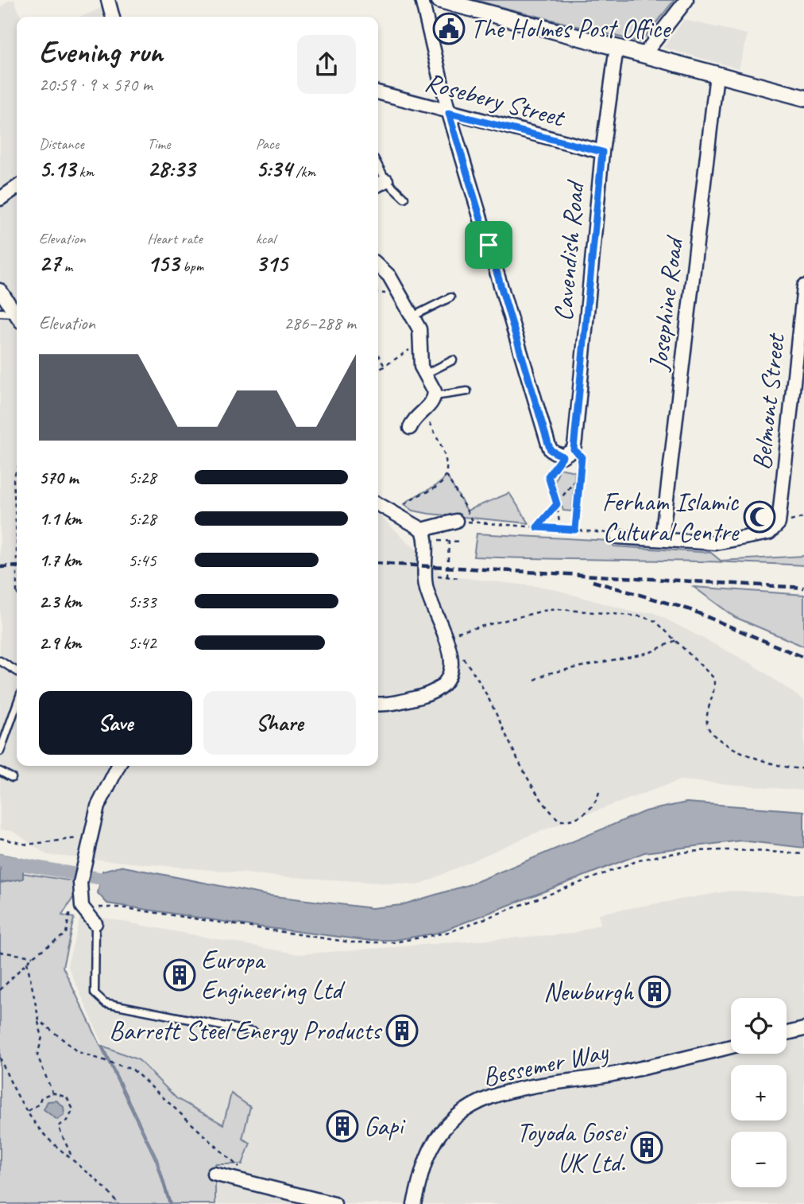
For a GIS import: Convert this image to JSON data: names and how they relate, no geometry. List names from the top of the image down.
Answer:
{
  "streets": {
    "street": [
      "Rosebery Street",
      "Cavendish Road",
      "Josephine Road",
      "Belmont Street",
      "Bessemer Way"
    ]
  },
  "crossings": [
    ["Rosebery Street", "Cavendish Road"],
    ["Josephine Road", "Belmont Street"]
  ],
  "places": {
    "public building": ["The Holmes Post Office"],
    "mosque": ["Ferham Islamic Cultural Centre"],
    "building": [
      "Europa Engineering Ltd",
      "Newburgh",
      "Barrett Steel Energy Products",
      "Gapi",
      "Toyoda Gosei UK Ltd."
    ]
  },
  "page": {
    "heading": ["Evening run", "20:59 · 9 × 570 m"],
    "stats": [
      ["Distance", "5.13 km"],
      ["Time", "28:33"],
      ["Pace", "5:34 /km"],
      ["Elevation", "27 m"],
      ["Heart rate", "153 bpm"],
      ["kcal", "315"]
    ],
    "chart": ["Elevation", "286–288 m"],
    "list": [
      {
        "name": "570 m",
        "note": "5:28"
      },
      {
        "name": "1.1 km",
        "note": "5:28"
      },
      {
        "name": "1.7 km",
        "note": "5:45"
      },
      {
        "name": "2.3 km",
        "note": "5:33"
      },
      {
        "name": "2.9 km",
        "note": "5:42"
      }
    ],
    "buttons": ["Save", "Share"],
    "map_buttons": ["+", "−"]
  }
}
